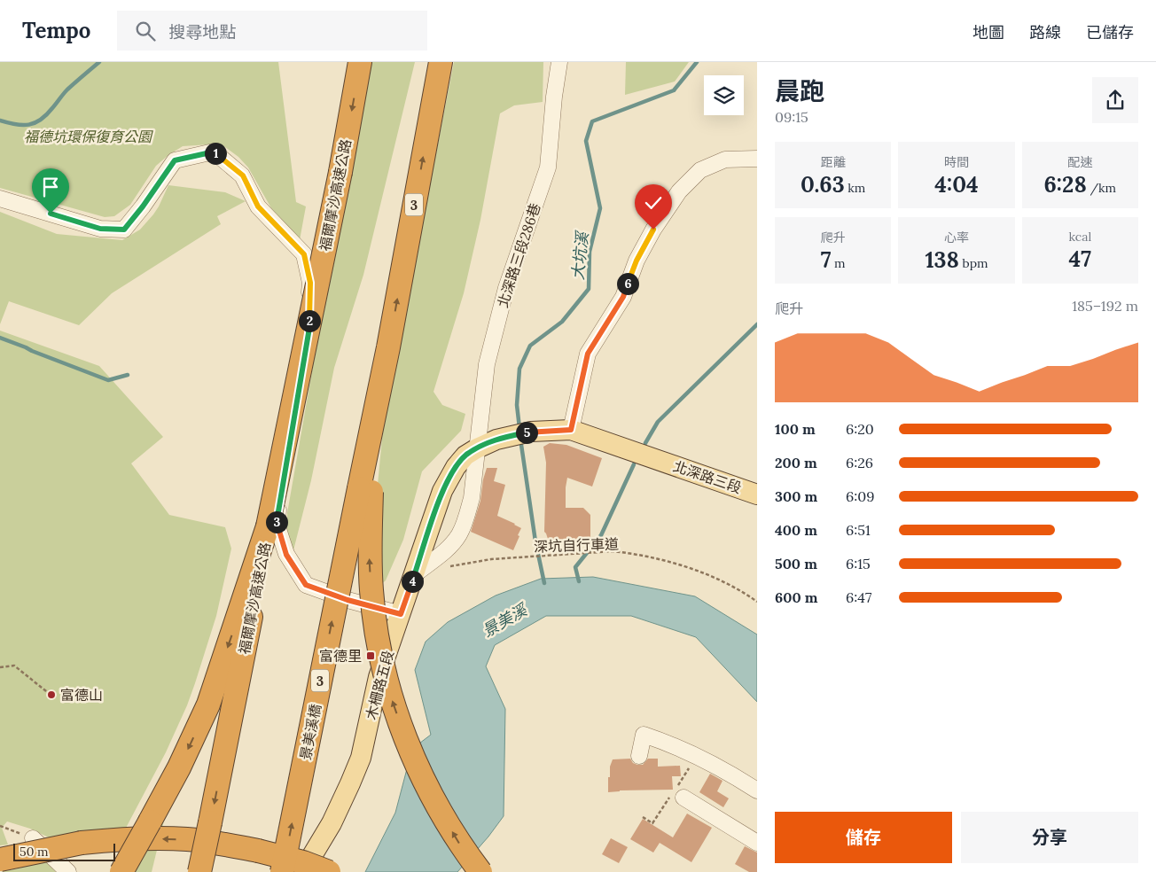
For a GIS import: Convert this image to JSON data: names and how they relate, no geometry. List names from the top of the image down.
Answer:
{
  "streets": {
    "highway": ["福爾摩沙高速公路", "3", "景美溪橋"],
    "main road": ["北深路三段", "木柵路五段"],
    "street": ["北深路三段286巷"],
    "path": ["深坑自行車道"]
  },
  "crossings": [
    ["3", "景美溪橋"],
    ["北深路三段286巷", "木柵路五段"]
  ],
  "water": ["大坑溪", "景美溪"],
  "parks": ["福德坑環保復育公園"],
  "places": {
    "transit": ["富德里"],
    "other": ["富德山"]
  },
  "scale_bar": "50 m",
  "page": {
    "header": "Tempo",
    "search": "搜尋地點",
    "nav": ["地圖", "路線", "已儲存"],
    "heading": ["晨跑", "09:15"],
    "stats": [
      ["距離", "0.63 km"],
      ["時間", "4:04"],
      ["配速", "6:28 /km"],
      ["爬升", "7 m"],
      ["心率", "138 bpm"],
      ["kcal", "47"]
    ],
    "pins": [
      "1",
      "6",
      "2",
      "5",
      "3",
      "4"
    ],
    "chart": ["爬升", "185–192 m"],
    "list": [
      {
        "name": "100 m",
        "note": "6:20"
      },
      {
        "name": "200 m",
        "note": "6:26"
      },
      {
        "name": "300 m",
        "note": "6:09"
      },
      {
        "name": "400 m",
        "note": "6:51"
      },
      {
        "name": "500 m",
        "note": "6:15"
      },
      {
        "name": "600 m",
        "note": "6:47"
      }
    ],
    "buttons": ["儲存", "分享"],
    "scale": "50 m"
  }
}
